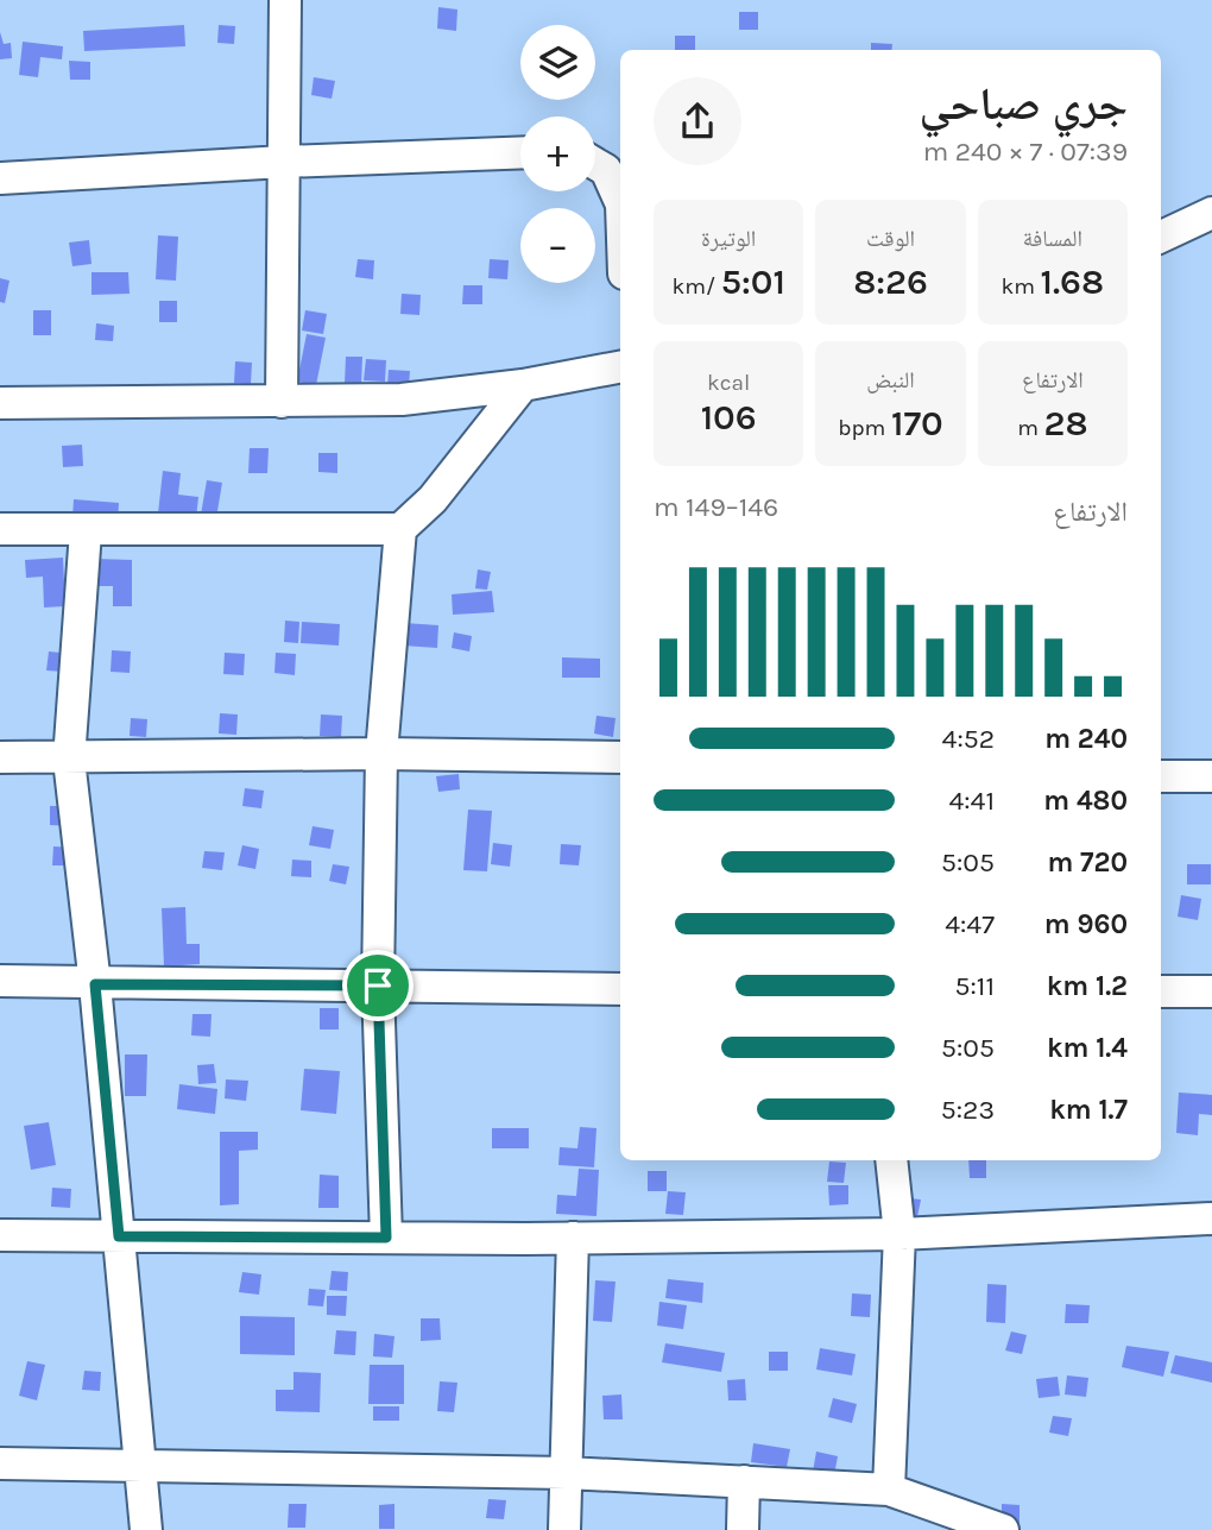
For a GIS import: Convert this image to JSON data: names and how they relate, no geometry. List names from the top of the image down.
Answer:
{
  "page": {
    "map_buttons": ["+", "−"],
    "heading": ["جري صباحي", "07:39 · 7 × 240 m"],
    "stats": [
      ["المسافة", "1.68 km"],
      ["الوقت", "8:26"],
      ["الوتيرة", "5:01 /km"],
      ["الارتفاع", "28 m"],
      ["النبض", "170 bpm"],
      ["kcal", "106"]
    ],
    "chart": ["الارتفاع", "146–149 m"],
    "list": [
      {
        "name": "240 m",
        "note": "4:52"
      },
      {
        "name": "480 m",
        "note": "4:41"
      },
      {
        "name": "720 m",
        "note": "5:05"
      },
      {
        "name": "960 m",
        "note": "4:47"
      },
      {
        "name": "1.2 km",
        "note": "5:11"
      },
      {
        "name": "1.4 km",
        "note": "5:05"
      },
      {
        "name": "1.7 km",
        "note": "5:23"
      }
    ]
  }
}
